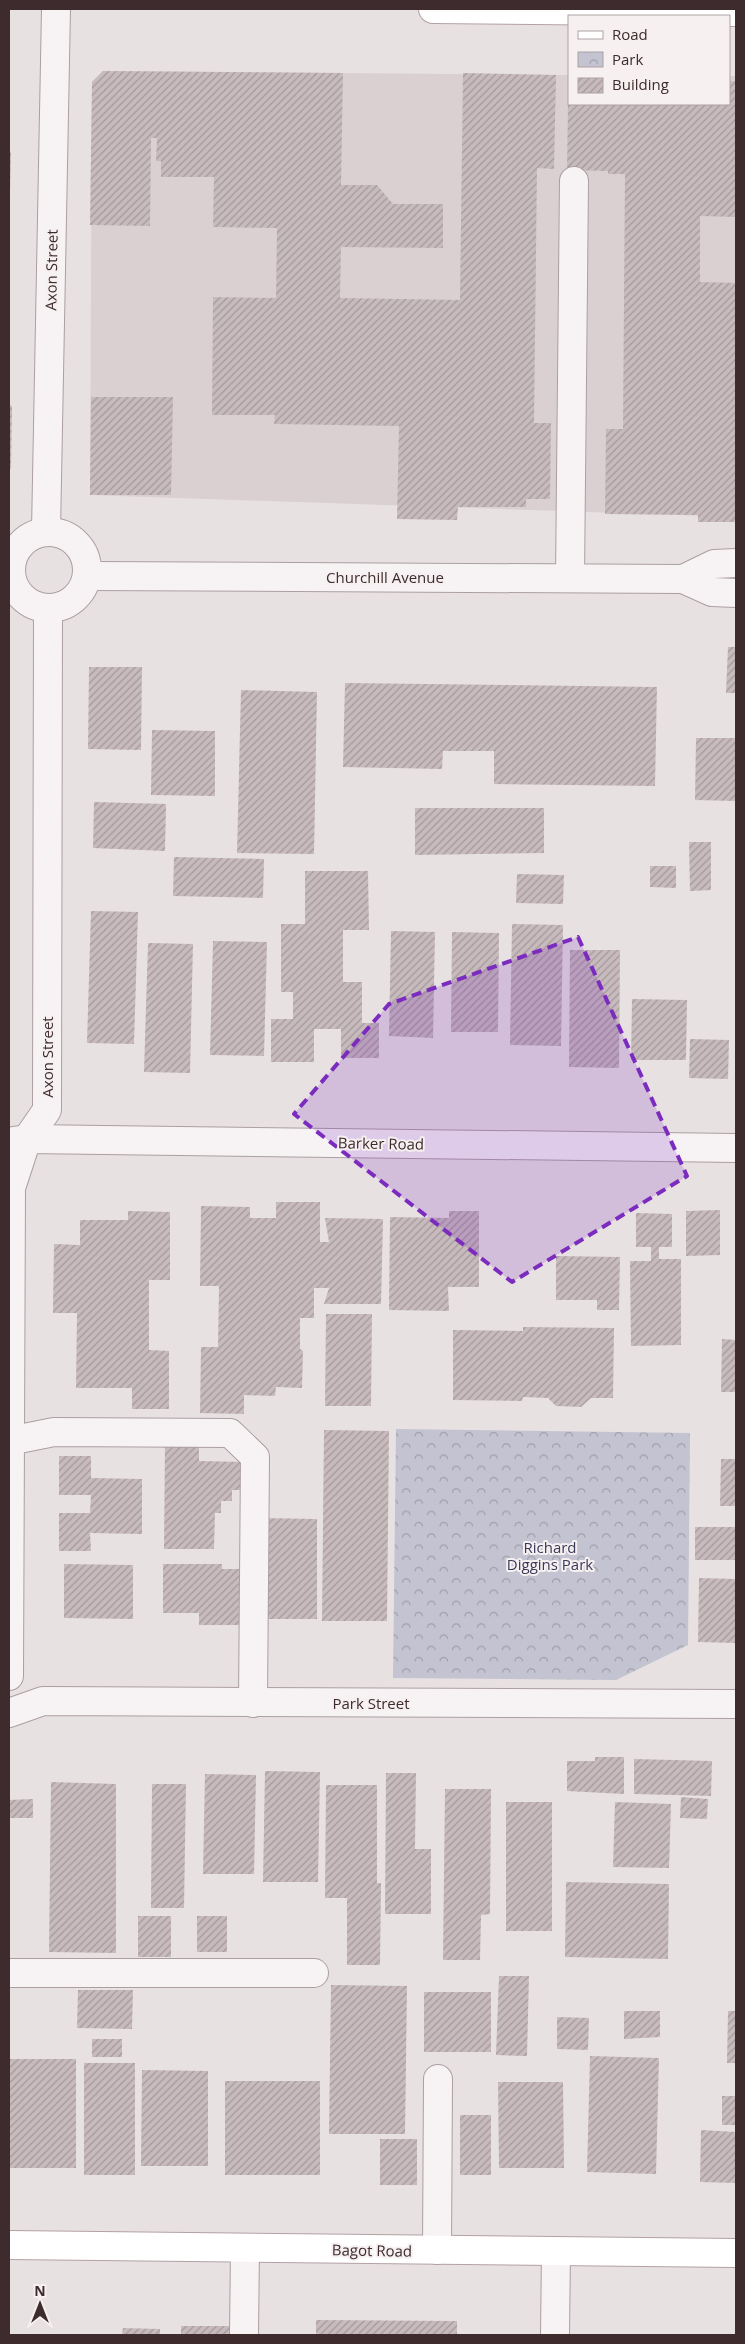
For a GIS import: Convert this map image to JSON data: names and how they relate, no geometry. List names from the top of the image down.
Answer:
{
  "streets": {
    "main road": ["Bagot Road"],
    "street": [
      "Axon Street",
      "Churchill Avenue",
      "Barker Road",
      "Park Street"
    ]
  },
  "crossings": [
    ["Axon Street", "Churchill Avenue"],
    ["Axon Street", "Barker Road"]
  ],
  "parks": ["Richard Diggins Park"],
  "legend": ["Road", "Park", "Building"],
  "north": "top"
}
